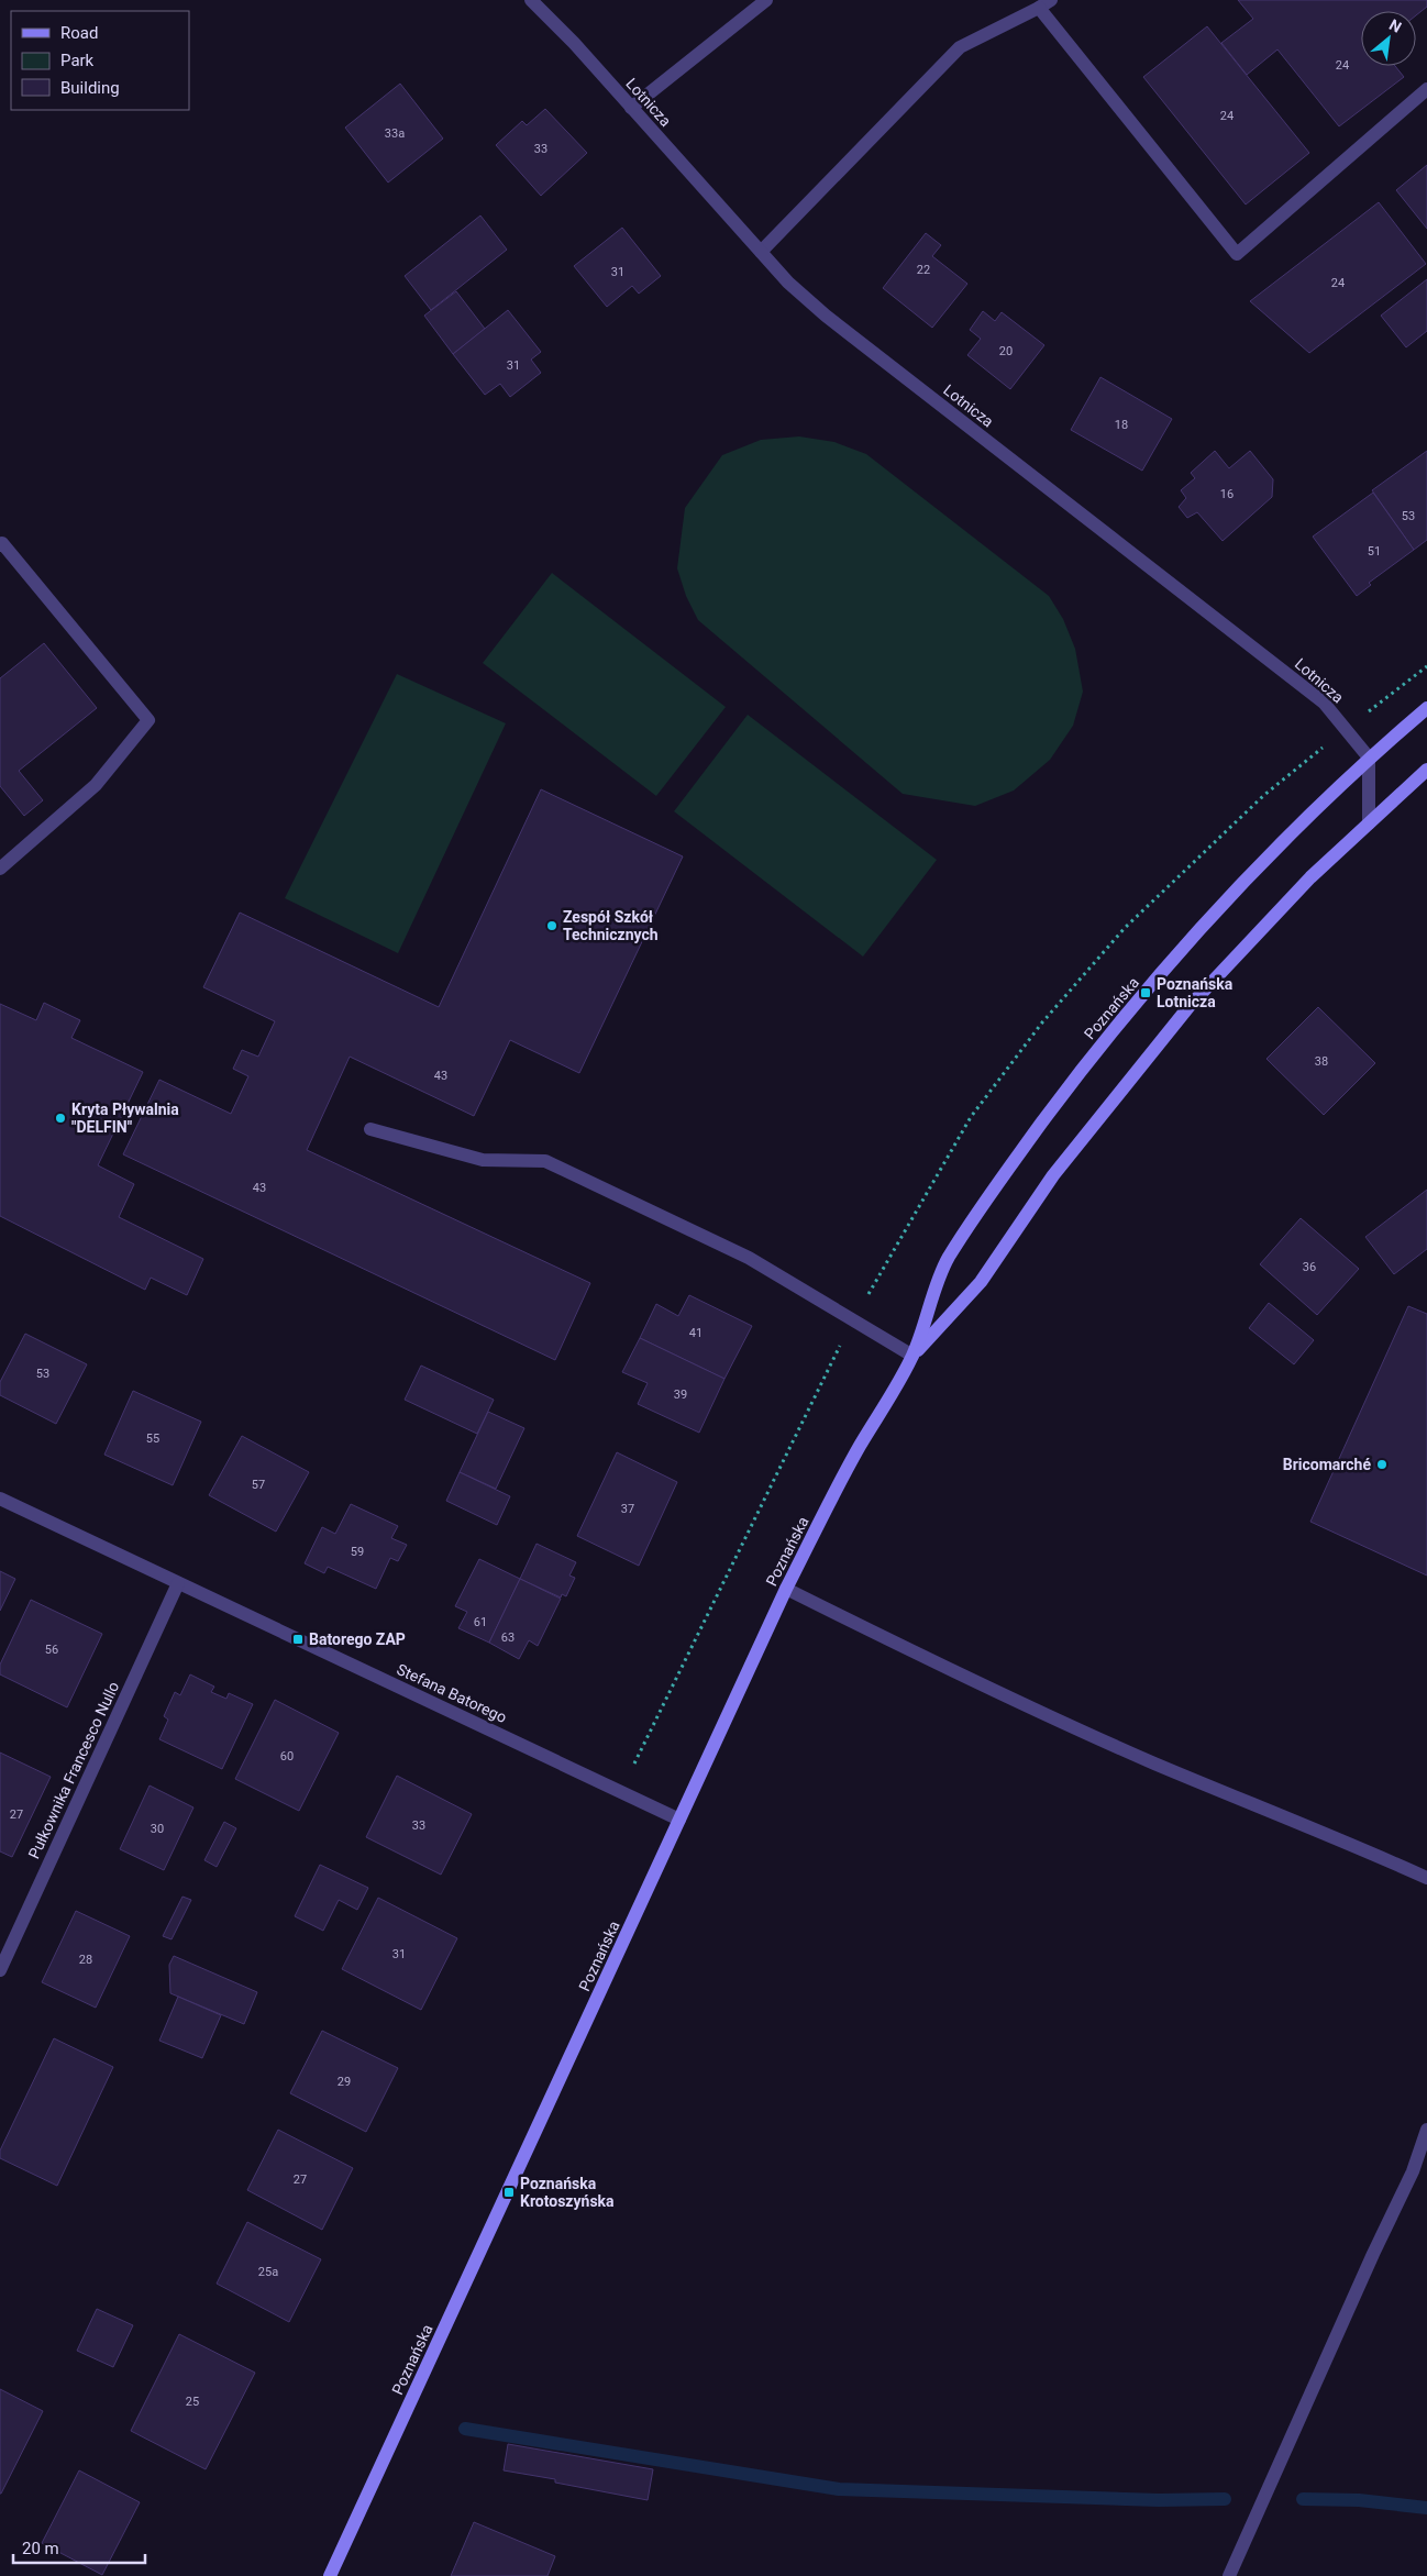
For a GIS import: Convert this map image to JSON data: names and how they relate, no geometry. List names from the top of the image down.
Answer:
{
  "streets": {
    "main road": ["Poznańska"],
    "street": ["Lotnicza", "Stefana Batorego", "Pułkownika Francesco Nullo"]
  },
  "crossings": [
    ["Lotnicza", "Poznańska"],
    ["Poznańska", "Stefana Batorego"],
    ["Stefana Batorego", "Pułkownika Francesco Nullo"]
  ],
  "places": {
    "other": ["Zespół Szkół Technicznych", "Kryta Pływalnia \"DELFIN\"", "Bricomarché"],
    "transit": ["Poznańska Lotnicza", "Batorego ZAP", "Poznańska Krotoszyńska"]
  },
  "house_numbers": [
    "24",
    "24",
    "33a",
    "33",
    "22",
    "31",
    "24",
    "20",
    "31",
    "18",
    "16",
    "53",
    "51",
    "38",
    "43",
    "43",
    "36",
    "41",
    "53",
    "39",
    "55",
    "57",
    "37",
    "59",
    "61",
    "63",
    "56",
    "60",
    "27",
    "33",
    "30",
    "31",
    "28",
    "29",
    "27",
    "25a",
    "25"
  ],
  "legend": ["Road", "Park", "Building"],
  "scale_bar": "20 m",
  "north": "top right"
}
